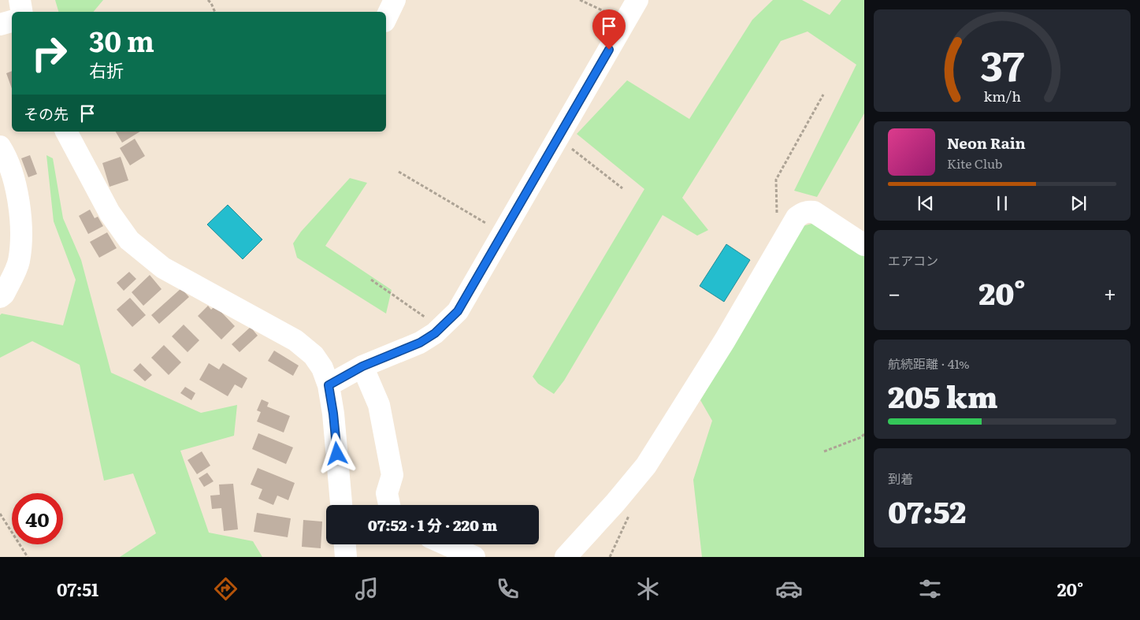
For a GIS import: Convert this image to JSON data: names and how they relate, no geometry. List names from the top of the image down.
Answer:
{
  "page": {
    "turn": ["30 m", "右折"],
    "then": "その先",
    "song": ["Neon Rain", "Kite Club"],
    "tile": [
      "エアコン",
      ["航続距離 · 41%", "205 km"],
      ["到着", "07:52"]
    ],
    "heat": ["−", "20°", "+"],
    "limit": "40",
    "trip": "07:52 · 1 分 · 220 m",
    "tabs": ["07:51", "20°"],
    "gauge": ["37", "km/h"]
  }
}
